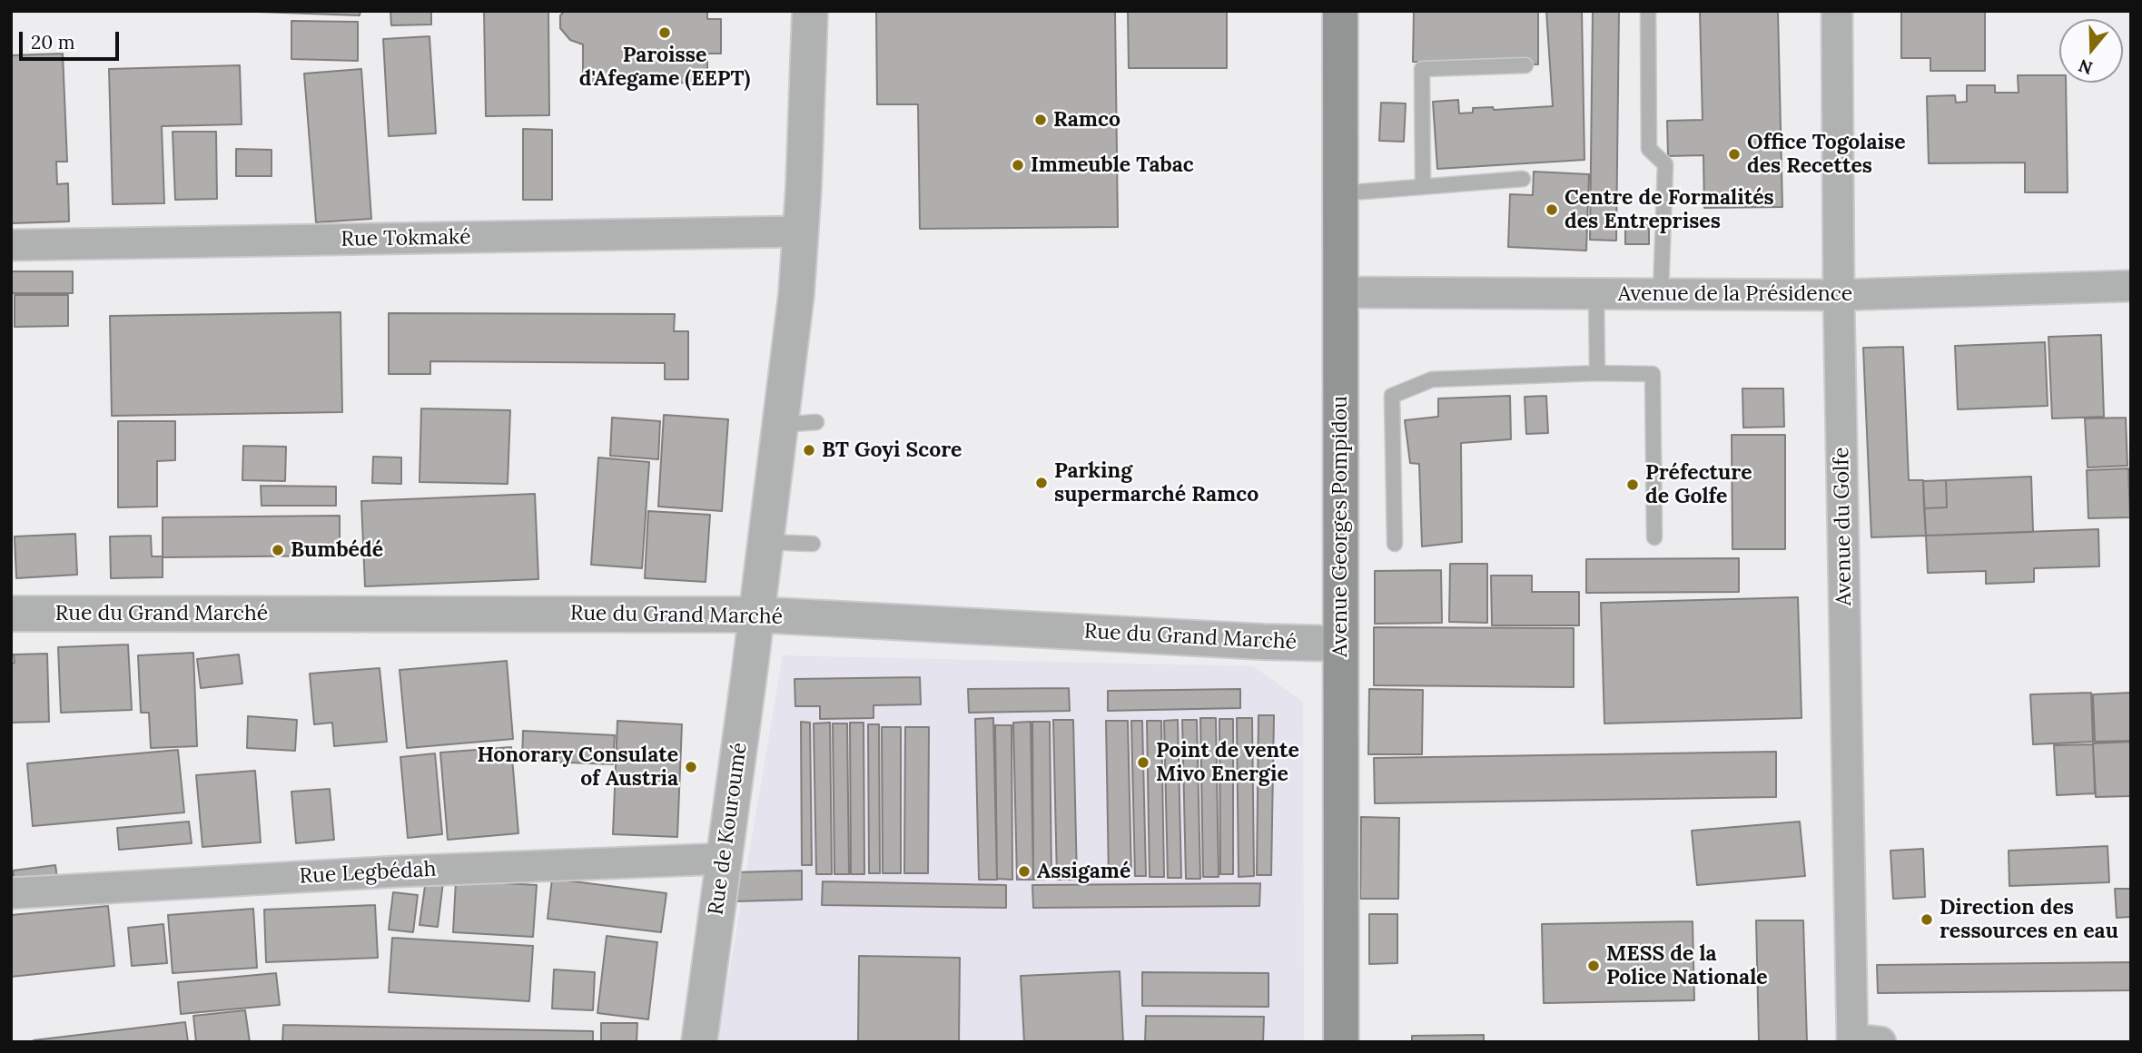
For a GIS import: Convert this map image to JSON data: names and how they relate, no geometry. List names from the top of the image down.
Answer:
{
  "streets": {
    "main road": ["Avenue Georges Pompidou"],
    "street": [
      "Rue Tokmaké",
      "Avenue de la Présidence",
      "Avenue du Golfe",
      "Rue du Grand Marché",
      "Rue de Kouroumé",
      "Rue Legbédah"
    ]
  },
  "crossings": [
    ["Rue Tokmaké", "Rue de Kouroumé"],
    ["Avenue de la Présidence", "Avenue Georges Pompidou"],
    ["Avenue de la Présidence", "Avenue du Golfe"],
    ["Avenue Georges Pompidou", "Rue du Grand Marché"],
    ["Rue du Grand Marché", "Rue de Kouroumé"],
    ["Rue de Kouroumé", "Rue Legbédah"]
  ],
  "places": [
    "Paroisse d'Afegame (EEPT)",
    "Ramco",
    "Office Togolaise des Recettes",
    "Immeuble Tabac",
    "Centre de Formalités des Entreprises",
    "BT Goyi Score",
    "Parking supermarché Ramco",
    "Préfecture de Golfe",
    "Bumbédé",
    "Point de vente Mivo Energie",
    "Honorary Consulate of Austria",
    "Assigamé",
    "Direction des ressources en eau",
    "MESS de la Police Nationale"
  ],
  "scale_bar": "20 m",
  "north": "bottom"
}
